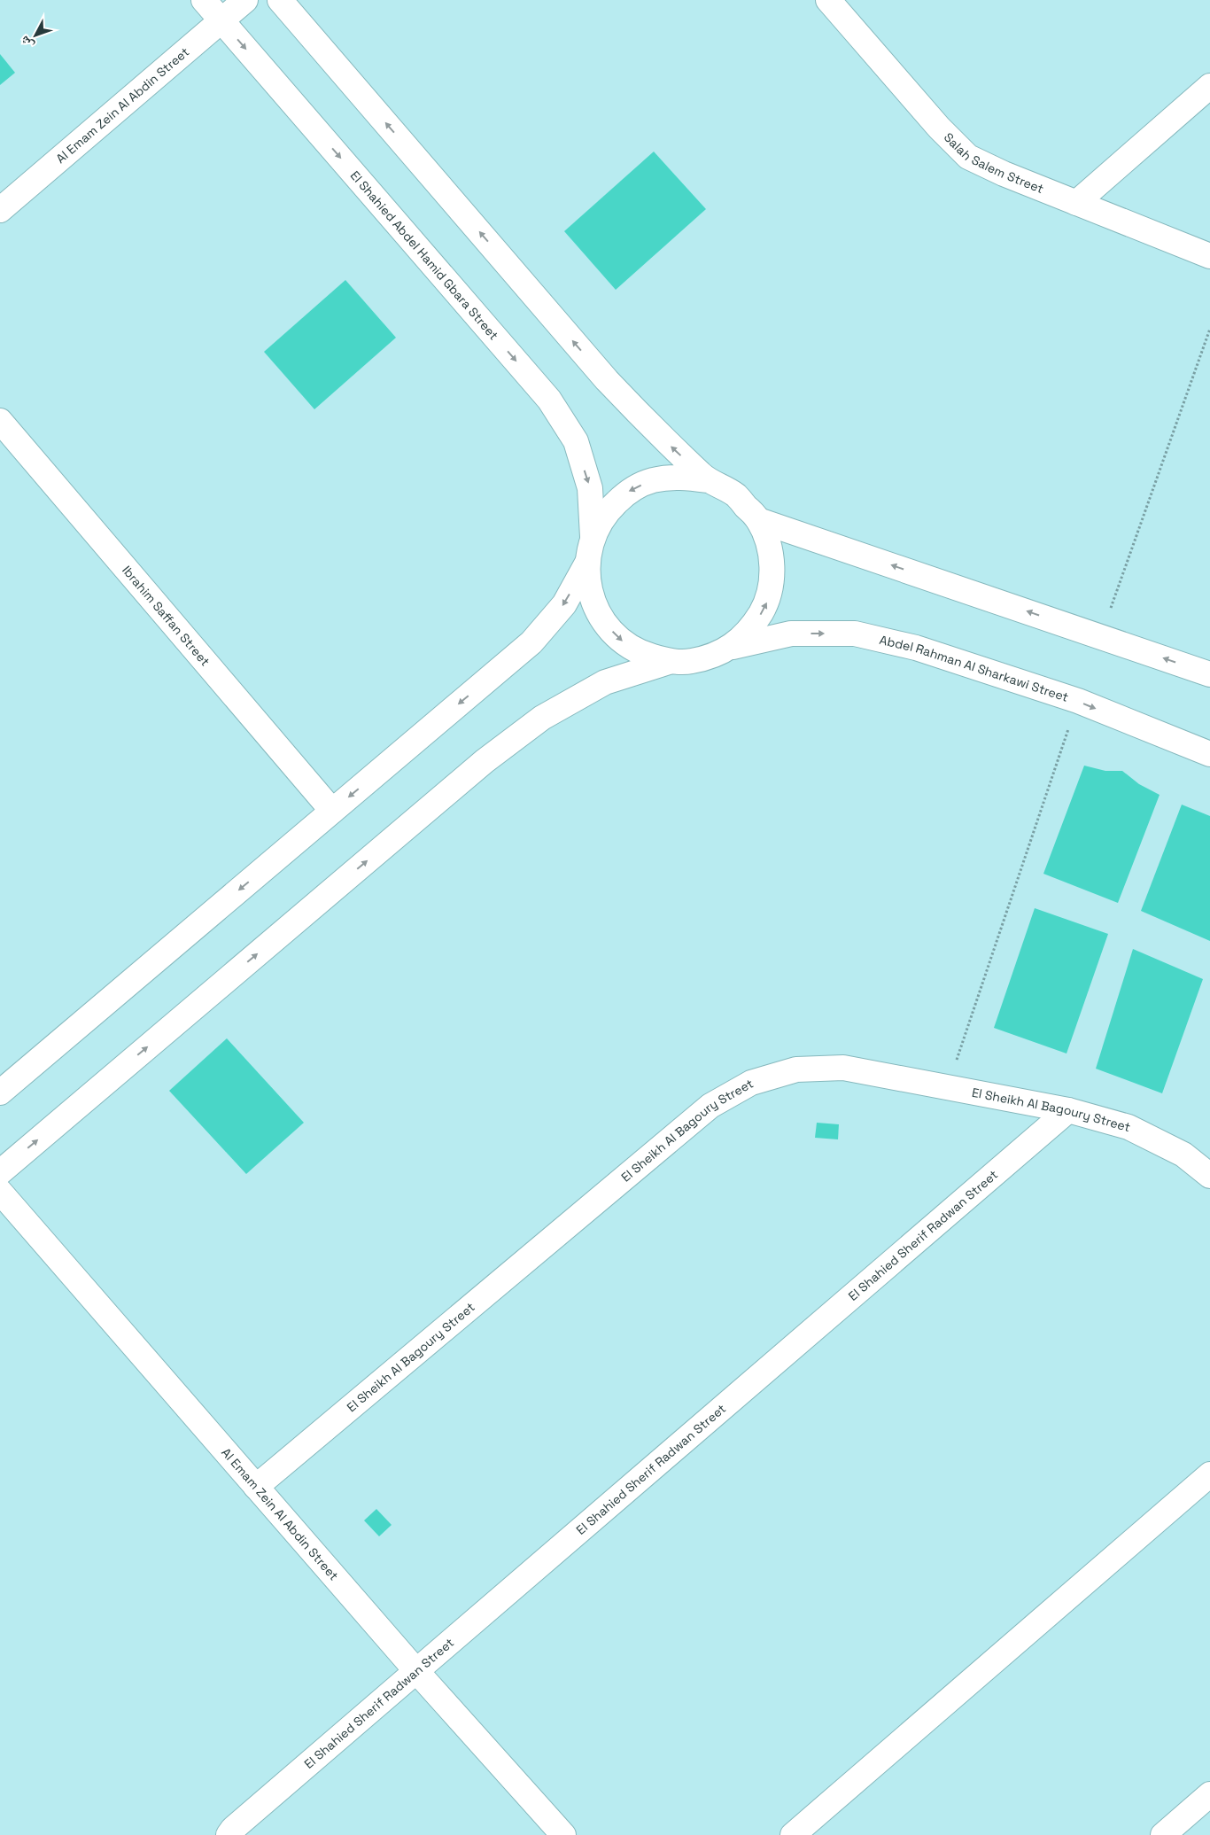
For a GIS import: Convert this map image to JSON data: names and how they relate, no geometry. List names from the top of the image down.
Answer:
{
  "streets": {
    "street": [
      "Al Emam Zein Al Abdin Street",
      "Salah Salem Street",
      "El Shahied Abdel Hamid Gbara Street",
      "Ibrahim Saffan Street",
      "Abdel Rahman Al Sharkawi Street",
      "El Sheikh Al Bagoury Street",
      "El Shahied Sherif Radwan Street"
    ]
  },
  "crossings": [
    ["Al Emam Zein Al Abdin Street", "El Shahied Abdel Hamid Gbara Street"],
    ["Al Emam Zein Al Abdin Street", "El Sheikh Al Bagoury Street"],
    ["Al Emam Zein Al Abdin Street", "El Shahied Sherif Radwan Street"],
    ["El Sheikh Al Bagoury Street", "El Shahied Sherif Radwan Street"]
  ],
  "north": "bottom left"
}
